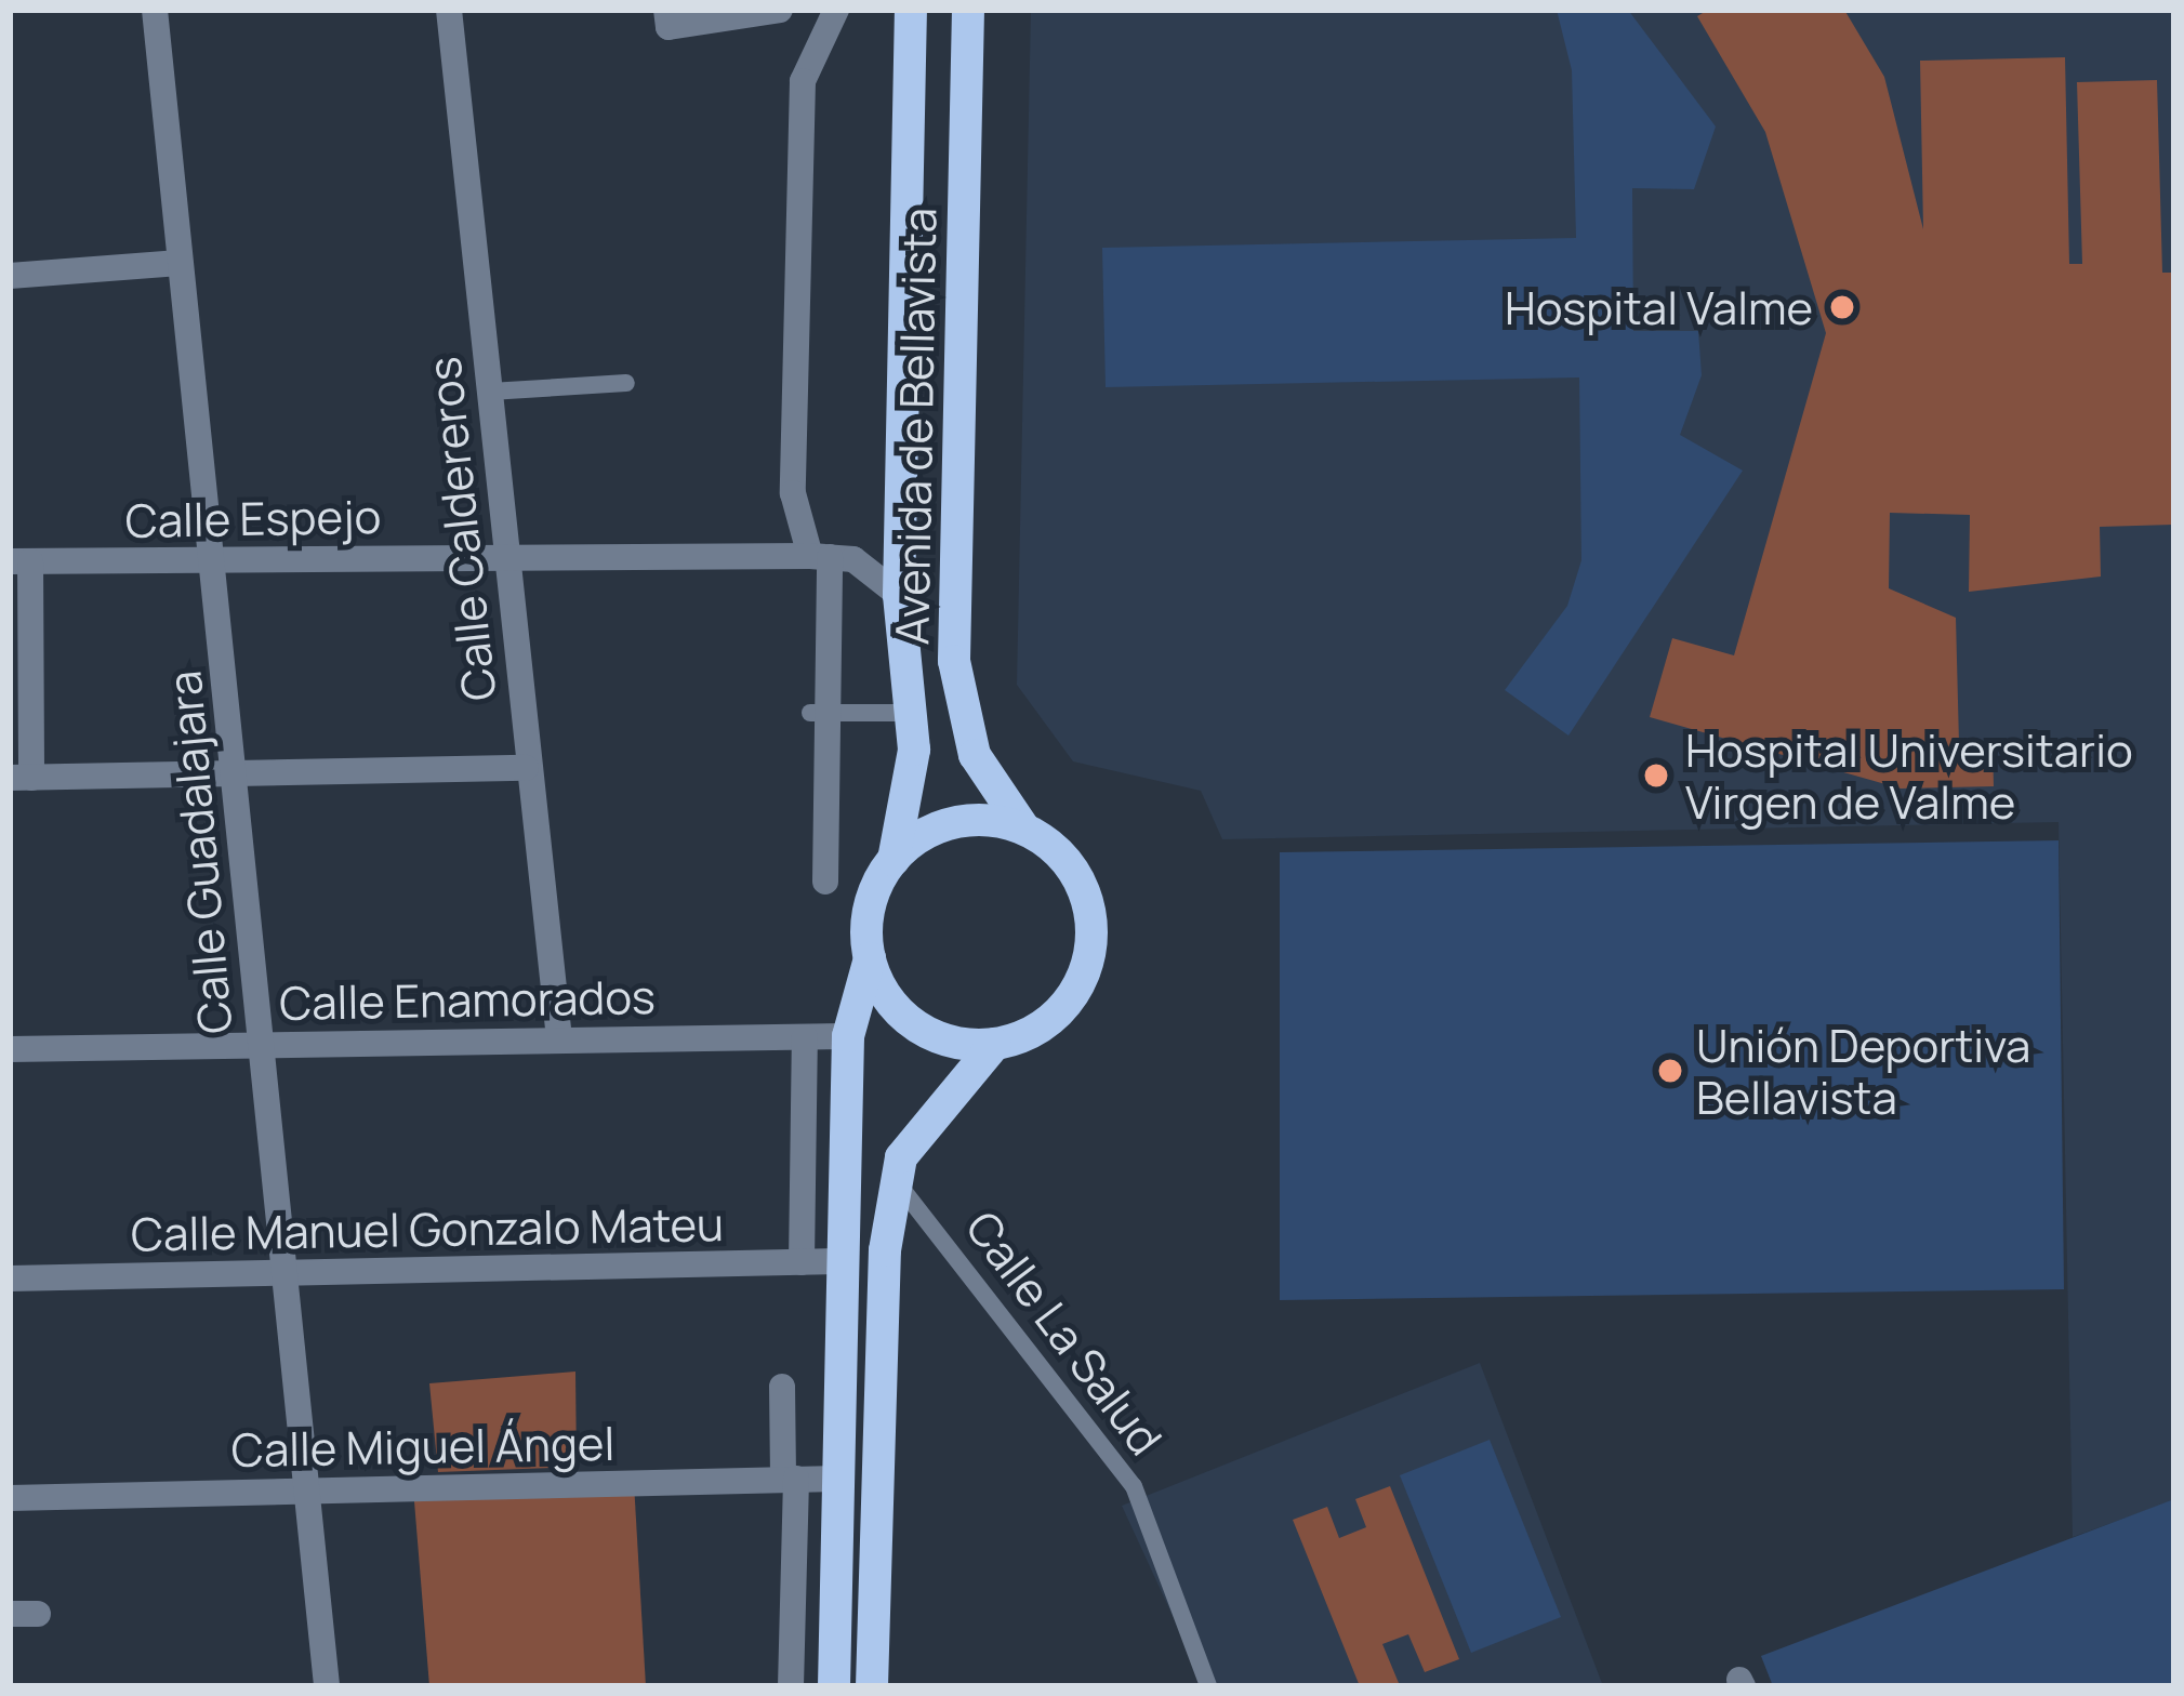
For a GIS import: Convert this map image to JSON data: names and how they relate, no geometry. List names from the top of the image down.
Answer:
{
  "streets": {
    "main road": ["Avenida de Bellavista"],
    "street": [
      "Calle Espejo",
      "Calle Caldereros",
      "Calle Guadalajara",
      "Calle Enamorados",
      "Calle Manuel Gonzalo Mateu",
      "Calle La Salud",
      "Calle Miguel Ángel"
    ]
  },
  "crossings": [
    ["Avenida de Bellavista", "Calle Espejo"],
    ["Calle Espejo", "Calle Caldereros"],
    ["Calle Espejo", "Calle Guadalajara"],
    ["Calle Caldereros", "Calle Enamorados"],
    ["Calle Guadalajara", "Calle Enamorados"],
    ["Calle Guadalajara", "Calle Manuel Gonzalo Mateu"],
    ["Calle Guadalajara", "Calle Miguel Ángel"]
  ],
  "places": ["Hospital Valme", "Hospital Universitario Virgen de Valme", "Unión Deportiva Bellavista"]
}
